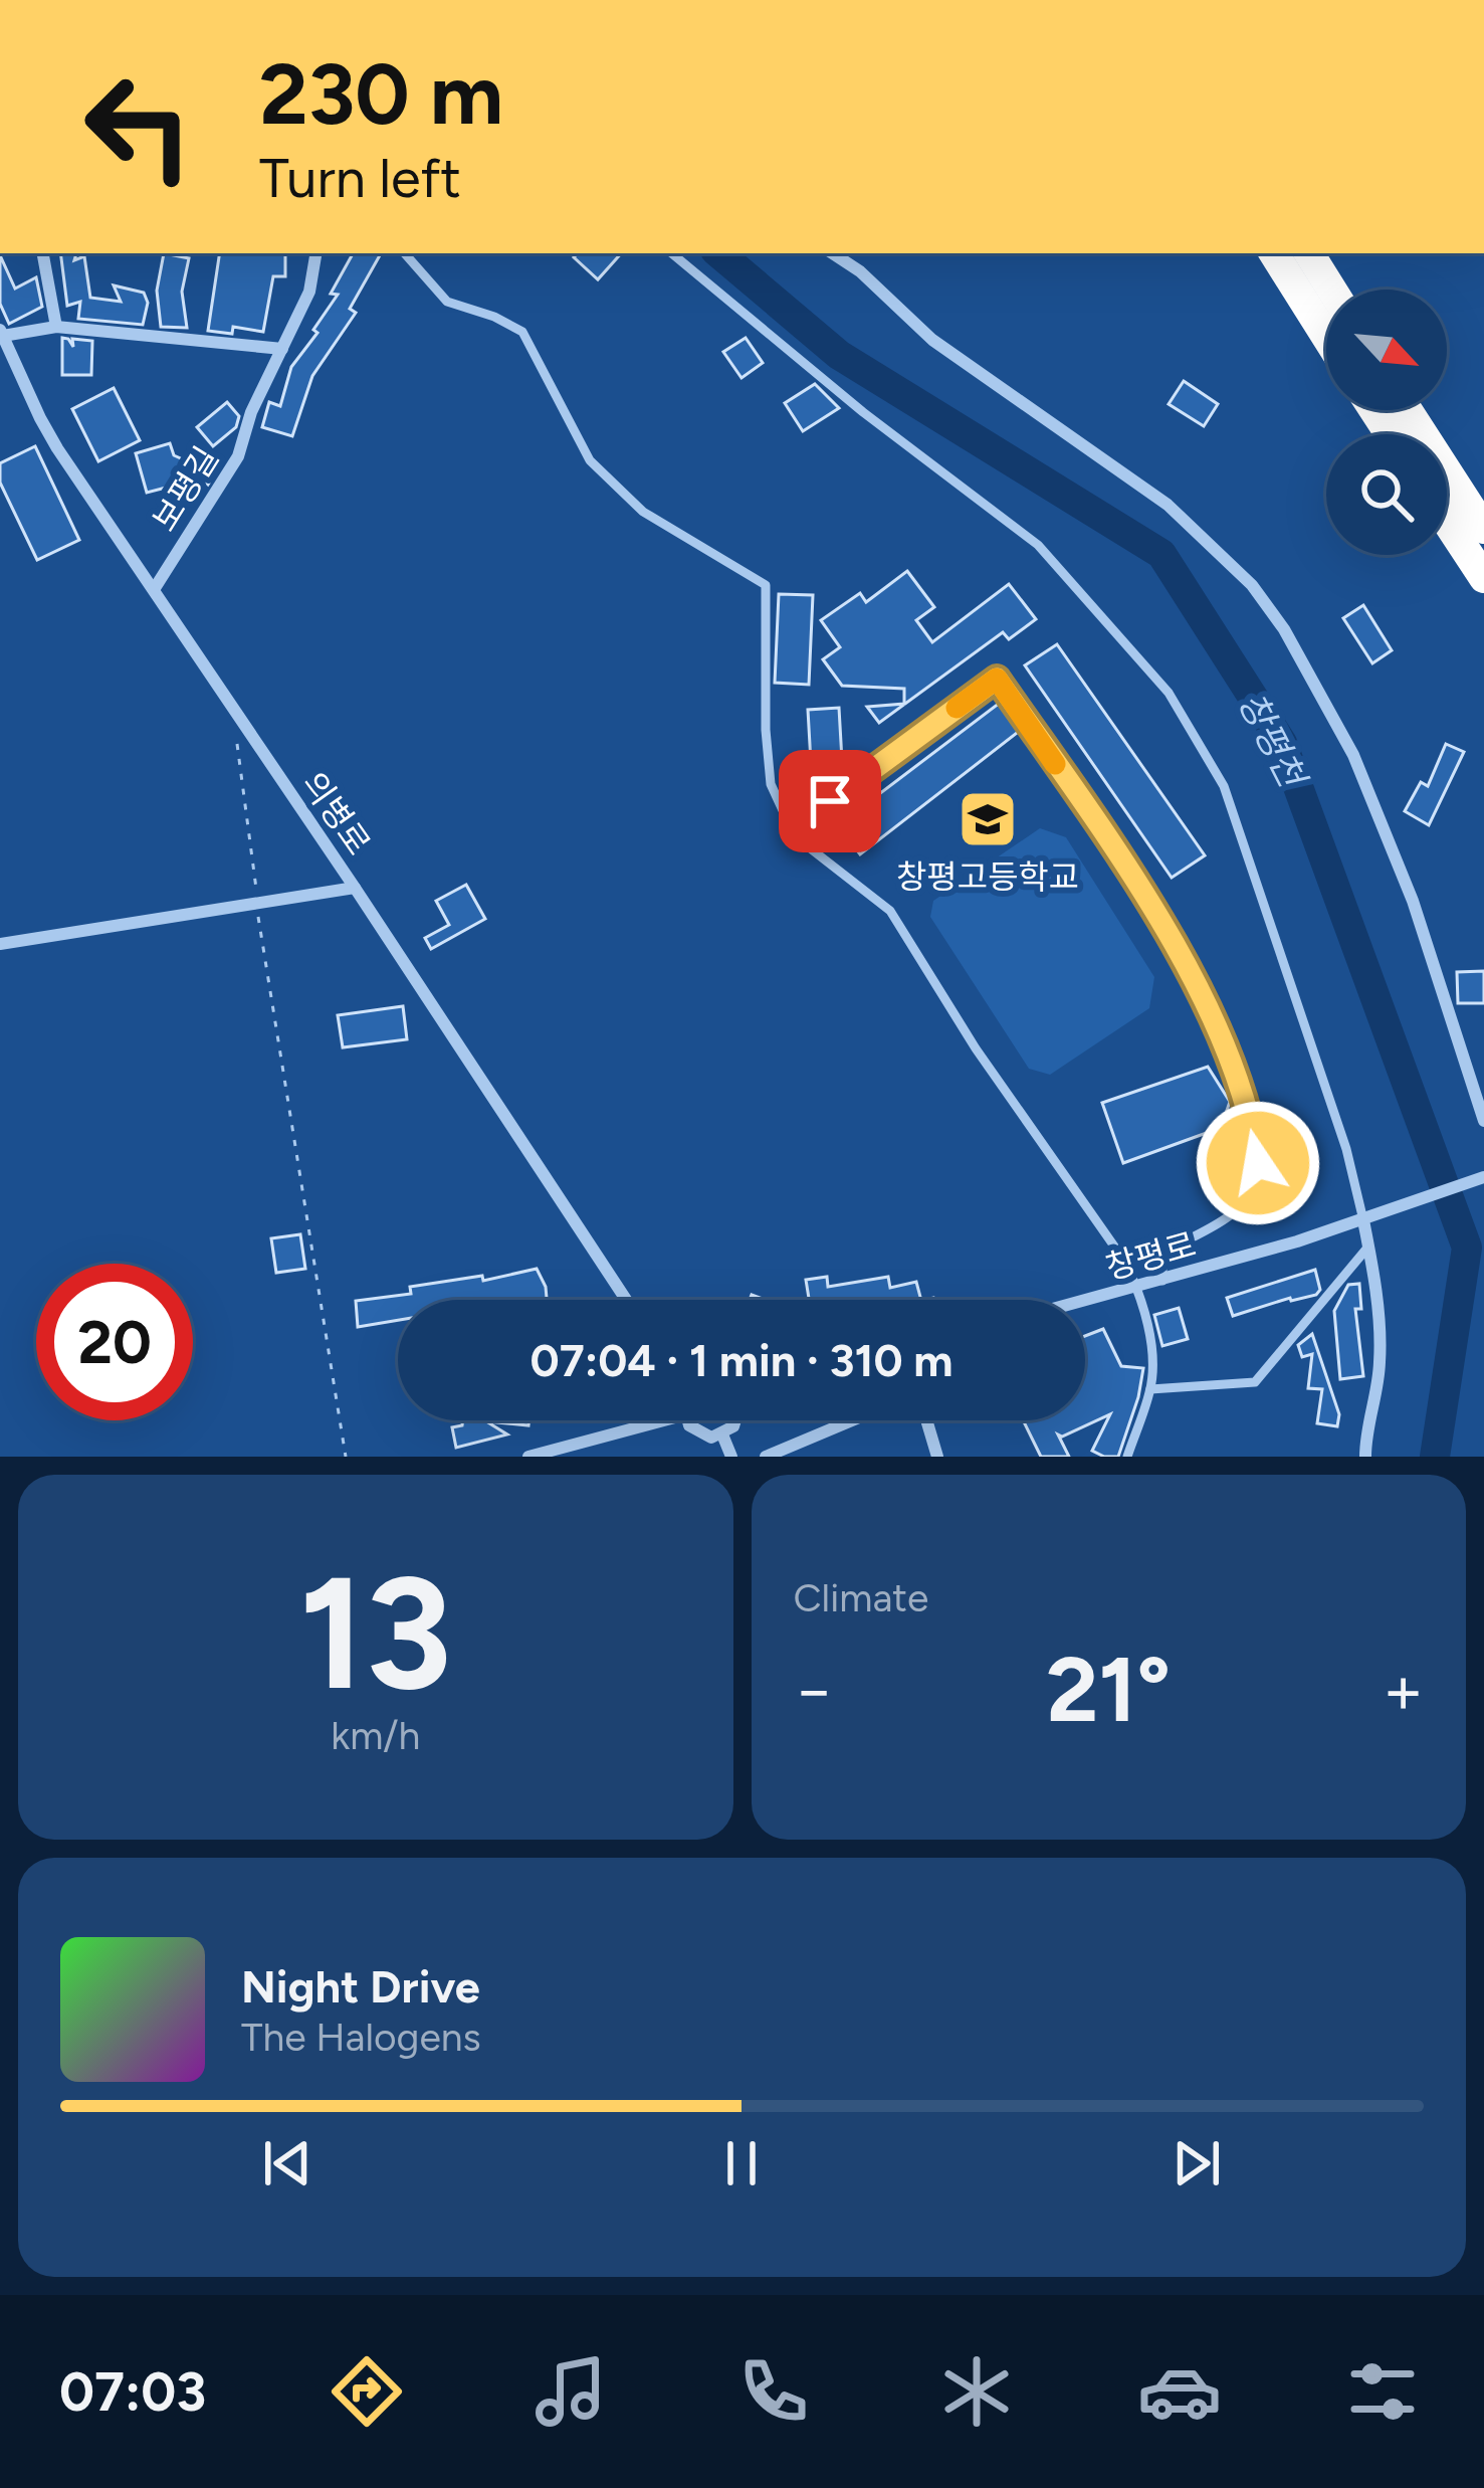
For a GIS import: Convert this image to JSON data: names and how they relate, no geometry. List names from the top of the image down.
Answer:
{
  "streets": {
    "street": ["보평길", "의병로", "창평로"]
  },
  "crossings": [
    ["보평길", "의병로"]
  ],
  "water": ["창평천"],
  "places": {
    "school or university": ["창평고등학교"]
  },
  "north": "bottom right",
  "page": {
    "turn": ["230 m", "Turn left"],
    "limit": "20",
    "trip": "07:04 · 1 min · 310 m",
    "tile": [
      ["13", "km/h"],
      "Climate"
    ],
    "heat": ["−", "21°", "+"],
    "song": ["Night Drive", "The Halogens"],
    "tabs": "07:03"
  }
}
